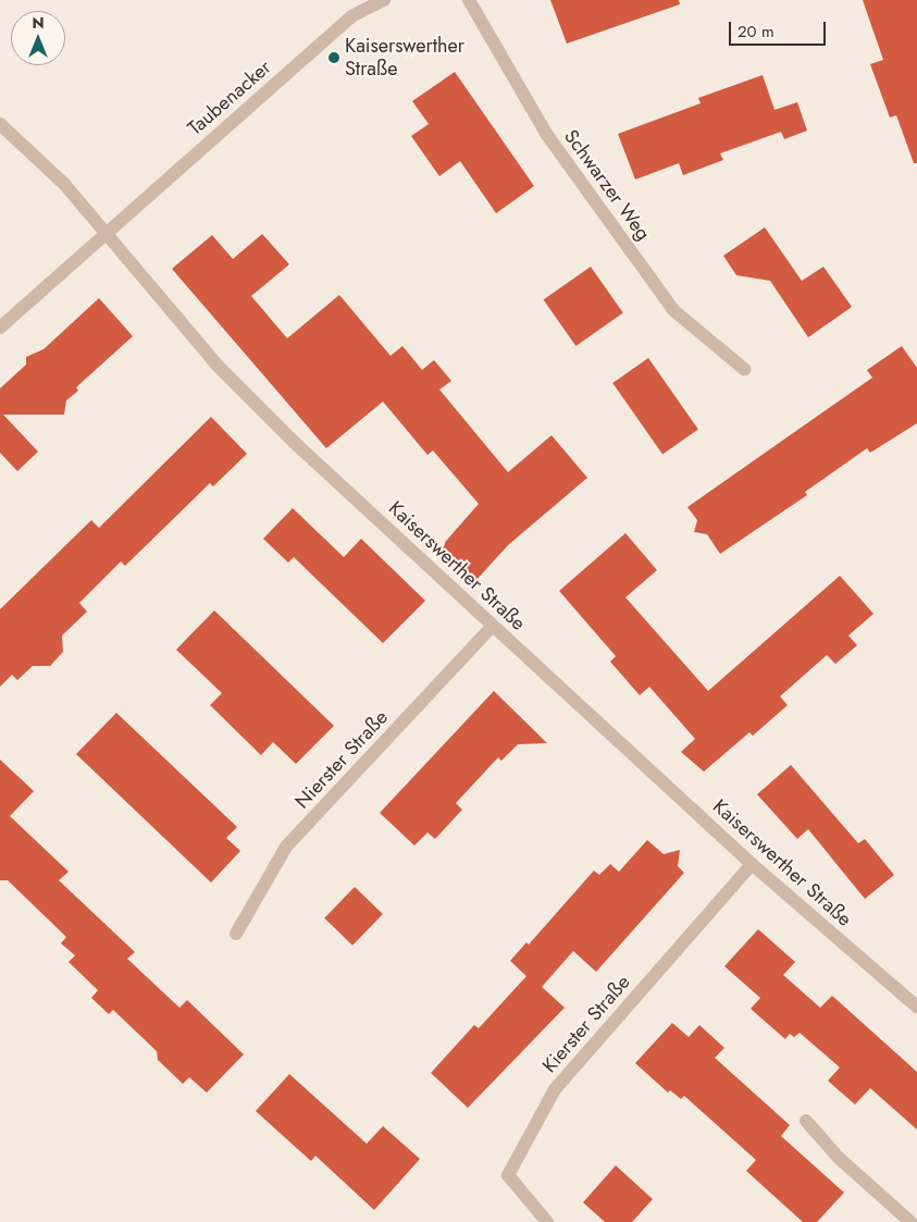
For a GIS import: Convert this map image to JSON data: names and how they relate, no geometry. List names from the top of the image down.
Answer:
{
  "streets": {
    "street": [
      "Taubenacker",
      "Schwarzer Weg",
      "Kaiserswerther Straße",
      "Nierster Straße",
      "Kierster Straße"
    ]
  },
  "crossings": [
    ["Taubenacker", "Kaiserswerther Straße"],
    ["Kaiserswerther Straße", "Nierster Straße"],
    ["Kaiserswerther Straße", "Kierster Straße"]
  ],
  "places": ["Kaiserswerther Straße"],
  "scale_bar": "20 m",
  "north": "top"
}
